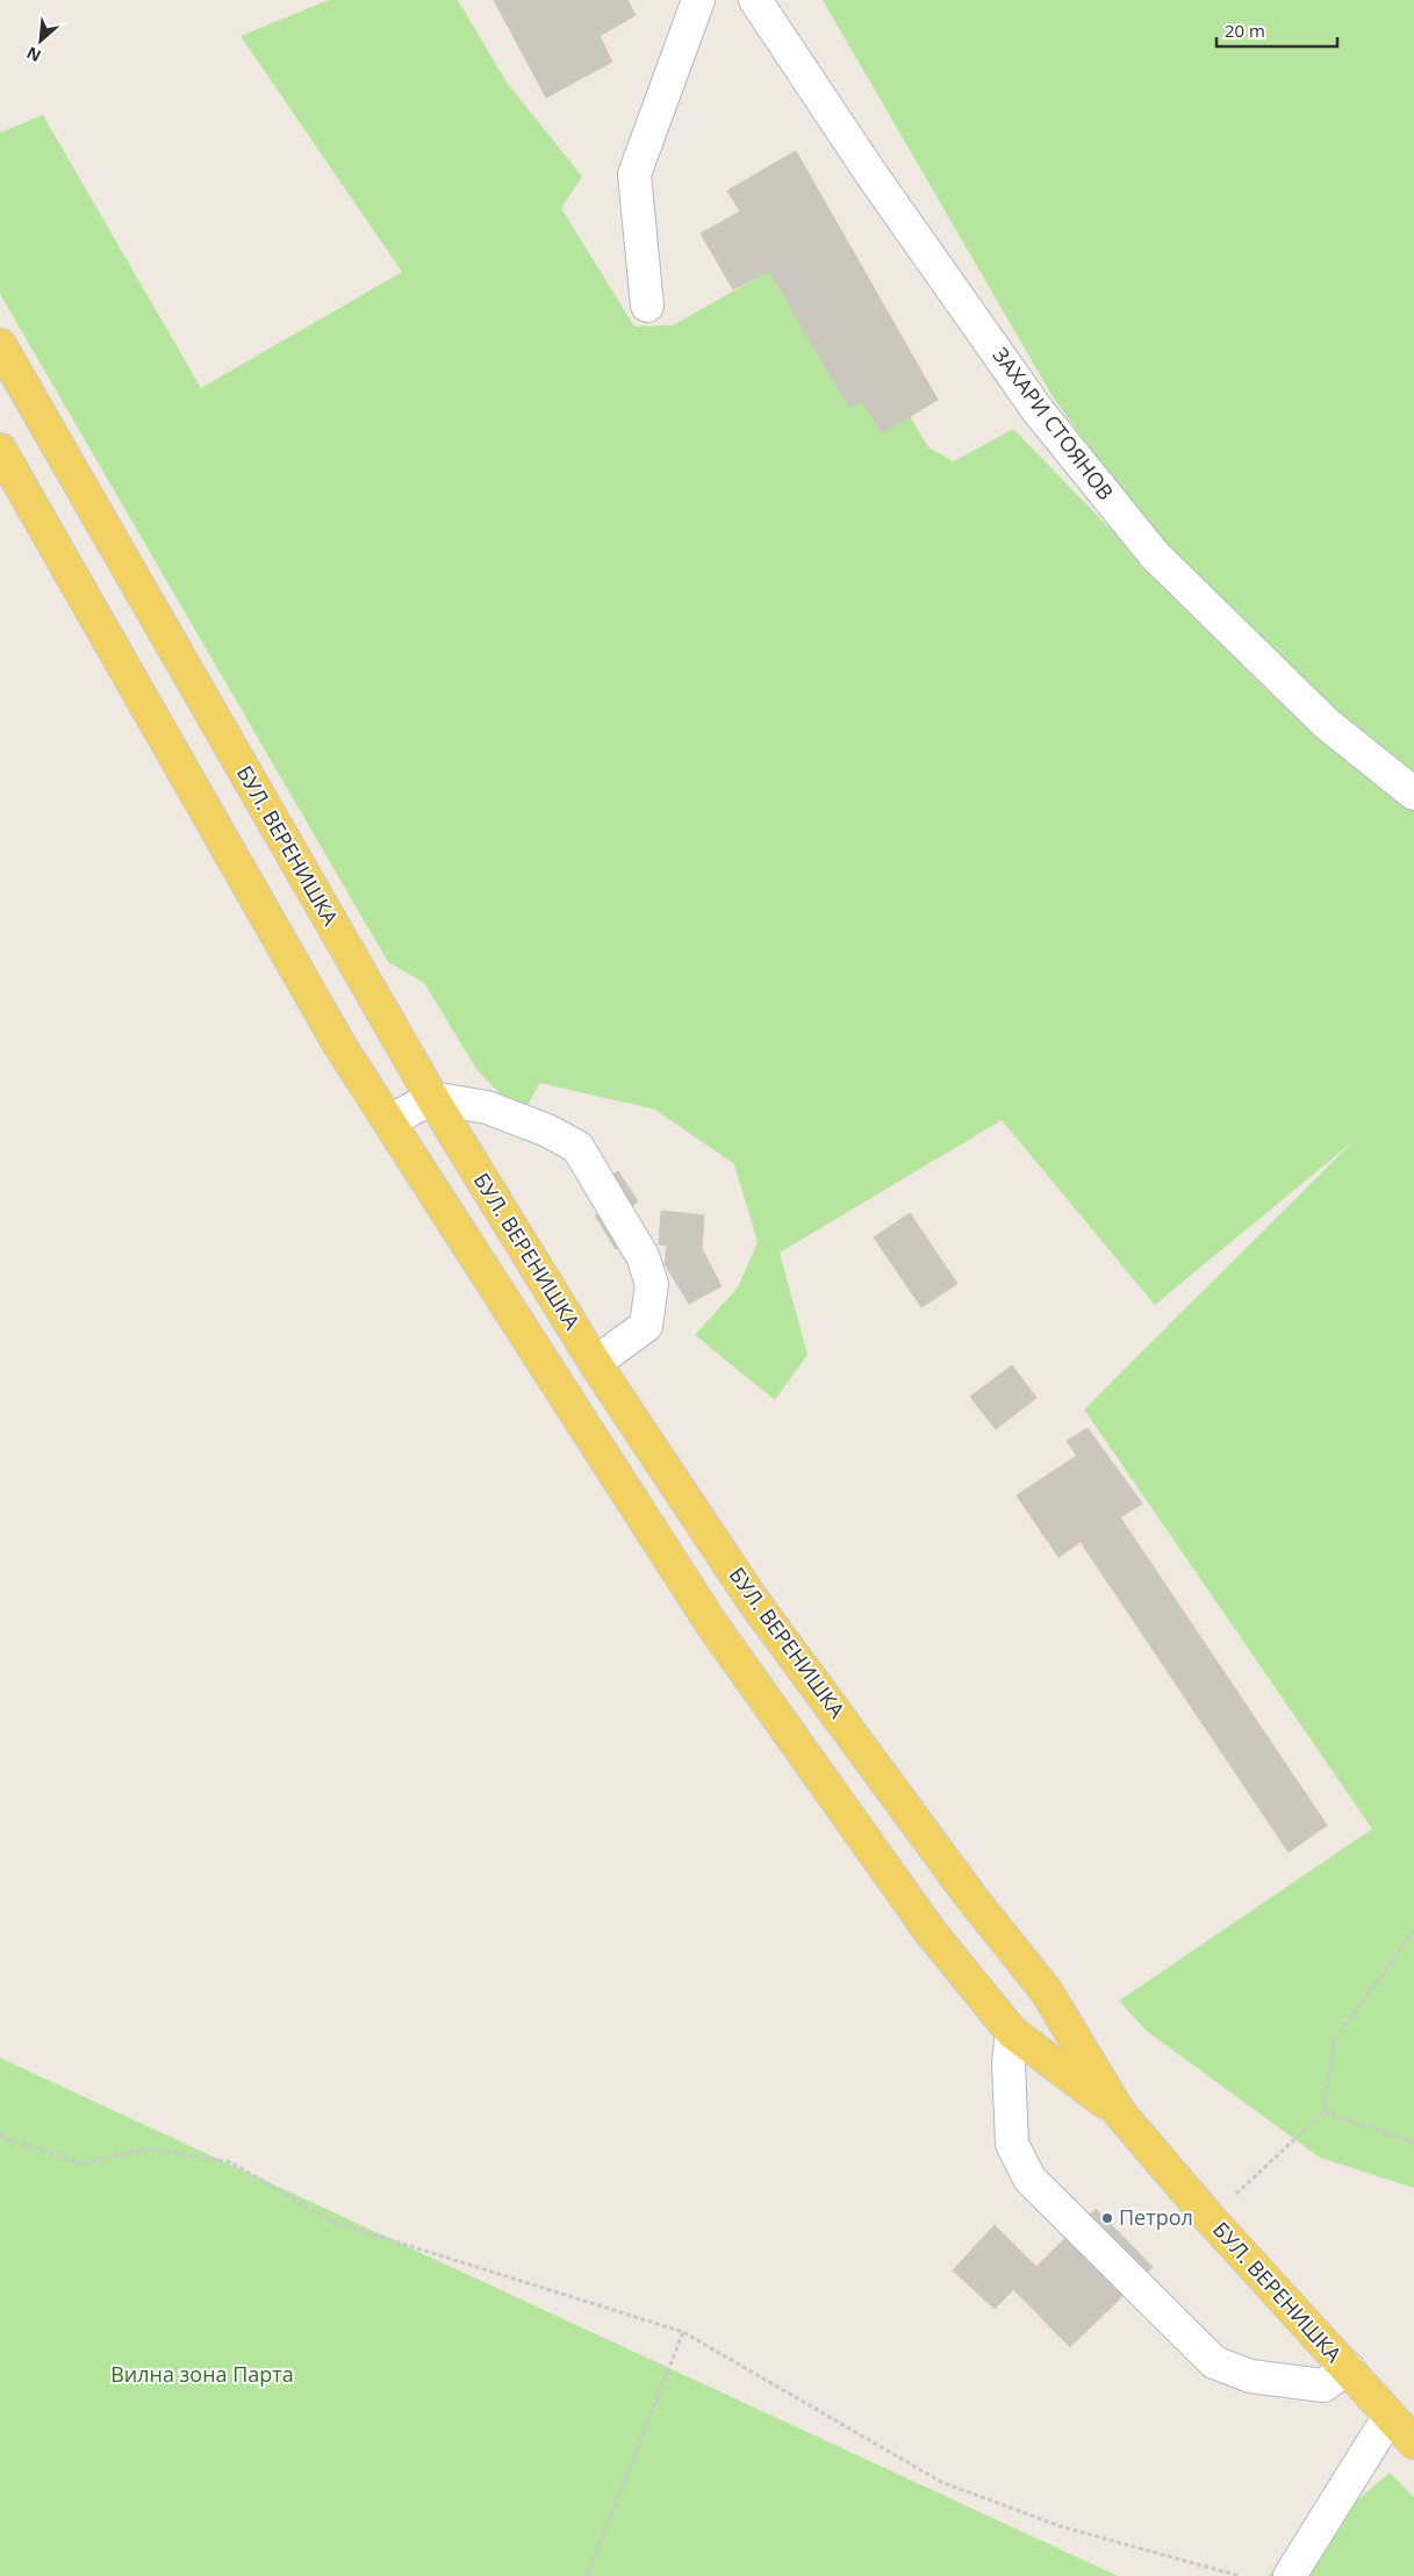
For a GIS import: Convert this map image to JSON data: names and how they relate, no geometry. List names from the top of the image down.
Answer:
{
  "streets": {
    "main road": ["БУЛ. ВЕРЕНИШКА"],
    "street": ["ЗАХАРИ СТОЯНОВ"]
  },
  "parks": ["Вилна зона Парта"],
  "places": ["Петрол"],
  "scale_bar": "20 m",
  "north": "bottom left"
}
